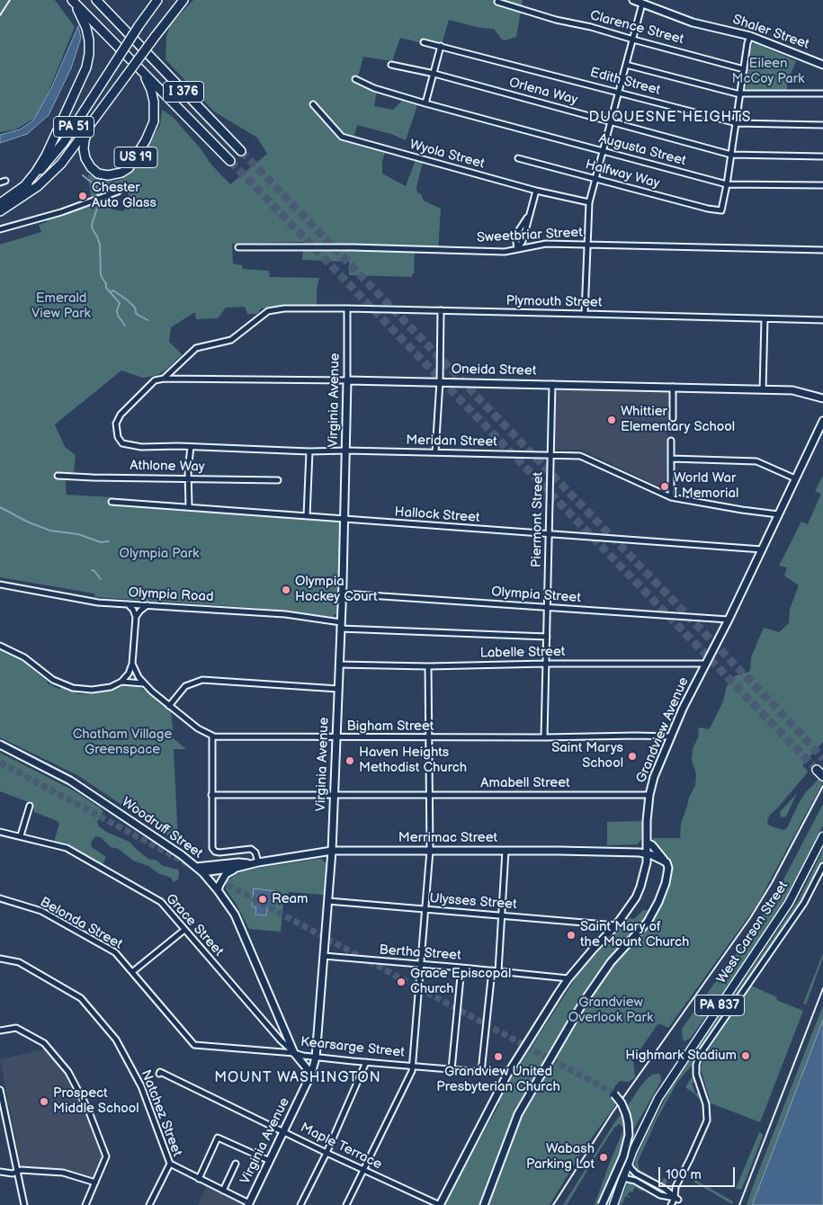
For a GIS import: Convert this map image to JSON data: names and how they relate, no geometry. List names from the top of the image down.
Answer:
{
  "streets": {
    "highway": ["I 376", "PA 51", "US 19"],
    "main road": ["West Carson Street", "PA 837"],
    "street": [
      "Clarence Street",
      "Shaler Street",
      "Edith Street",
      "Orlena Way",
      "Augusta Street",
      "Wyola Street",
      "Halfway Way",
      "Sweetbriar Street",
      "Plymouth Street",
      "Oneida Street",
      "Virginia Avenue",
      "Meridan Street",
      "Athlone Way",
      "Hallock Street",
      "Piermont Street",
      "Olympia Road",
      "Olympia Street",
      "Labelle Street",
      "Bigham Street",
      "Grandview Avenue",
      "Amabell Street",
      "Woodruff Street",
      "Merrimac Street",
      "Ulysses Street",
      "Belonda Street",
      "Grace Street",
      "Bertha Street",
      "Kearsarge Street",
      "Natchez Street",
      "Maple Terrace"
    ]
  },
  "crossings": [
    ["I 376", "US 19"],
    ["Augusta Street", "Halfway Way"],
    ["Plymouth Street", "Oneida Street"],
    ["Plymouth Street", "Virginia Avenue"],
    ["Plymouth Street", "Meridan Street"],
    ["Oneida Street", "Virginia Avenue"],
    ["Oneida Street", "Piermont Street"],
    ["Virginia Avenue", "Meridan Street"],
    ["Virginia Avenue", "Hallock Street"],
    ["Virginia Avenue", "Olympia Road"],
    ["Virginia Avenue", "Olympia Street"],
    ["Virginia Avenue", "Labelle Street"],
    ["Virginia Avenue", "Bigham Street"],
    ["Virginia Avenue", "Amabell Street"],
    ["Virginia Avenue", "Woodruff Street"],
    ["Virginia Avenue", "Merrimac Street"],
    ["Virginia Avenue", "Ulysses Street"],
    ["Virginia Avenue", "Bertha Street"],
    ["Virginia Avenue", "Kearsarge Street"],
    ["Virginia Avenue", "Maple Terrace"],
    ["Meridan Street", "Piermont Street"],
    ["Meridan Street", "Grandview Avenue"],
    ["Hallock Street", "Piermont Street"],
    ["Hallock Street", "Grandview Avenue"],
    ["Piermont Street", "Olympia Road"],
    ["Piermont Street", "Olympia Street"],
    ["Piermont Street", "Labelle Street"],
    ["Piermont Street", "Bigham Street"],
    ["Olympia Street", "Grandview Avenue"],
    ["Labelle Street", "Grandview Avenue"],
    ["Bigham Street", "Grandview Avenue"],
    ["Grandview Avenue", "Amabell Street"],
    ["Grandview Avenue", "Merrimac Street"],
    ["Grandview Avenue", "Ulysses Street"],
    ["Grandview Avenue", "Bertha Street"],
    ["Grandview Avenue", "Kearsarge Street"],
    ["Grandview Avenue", "Maple Terrace"],
    ["Woodruff Street", "Merrimac Street"],
    ["Woodruff Street", "Grace Street"],
    ["Woodruff Street", "Kearsarge Street"],
    ["Belonda Street", "Kearsarge Street"],
    ["Grace Street", "Kearsarge Street"]
  ],
  "districts": ["DUQUESNE HEIGHTS", "MOUNT WASHINGTON"],
  "parks": [
    "Eileen McCoy Park",
    "Emerald View Park",
    "Olympia Park",
    "Chatham Village Greenspace",
    "Grandview Overlook Park"
  ],
  "places": [
    "Chester Auto Glass",
    "Whittier Elementary School",
    "World War I Memorial",
    "Olympia Hockey Court",
    "Saint Marys School",
    "Haven Heights Methodist Church",
    "Ream",
    "Saint Mary of the Mount Church",
    "Grace Episcopal Church",
    "Highmark Stadium",
    "Grandview United Presbyterian Church",
    "Prospect Middle School",
    "Wabash Parking Lot"
  ],
  "scale_bar": "100 m"
}
